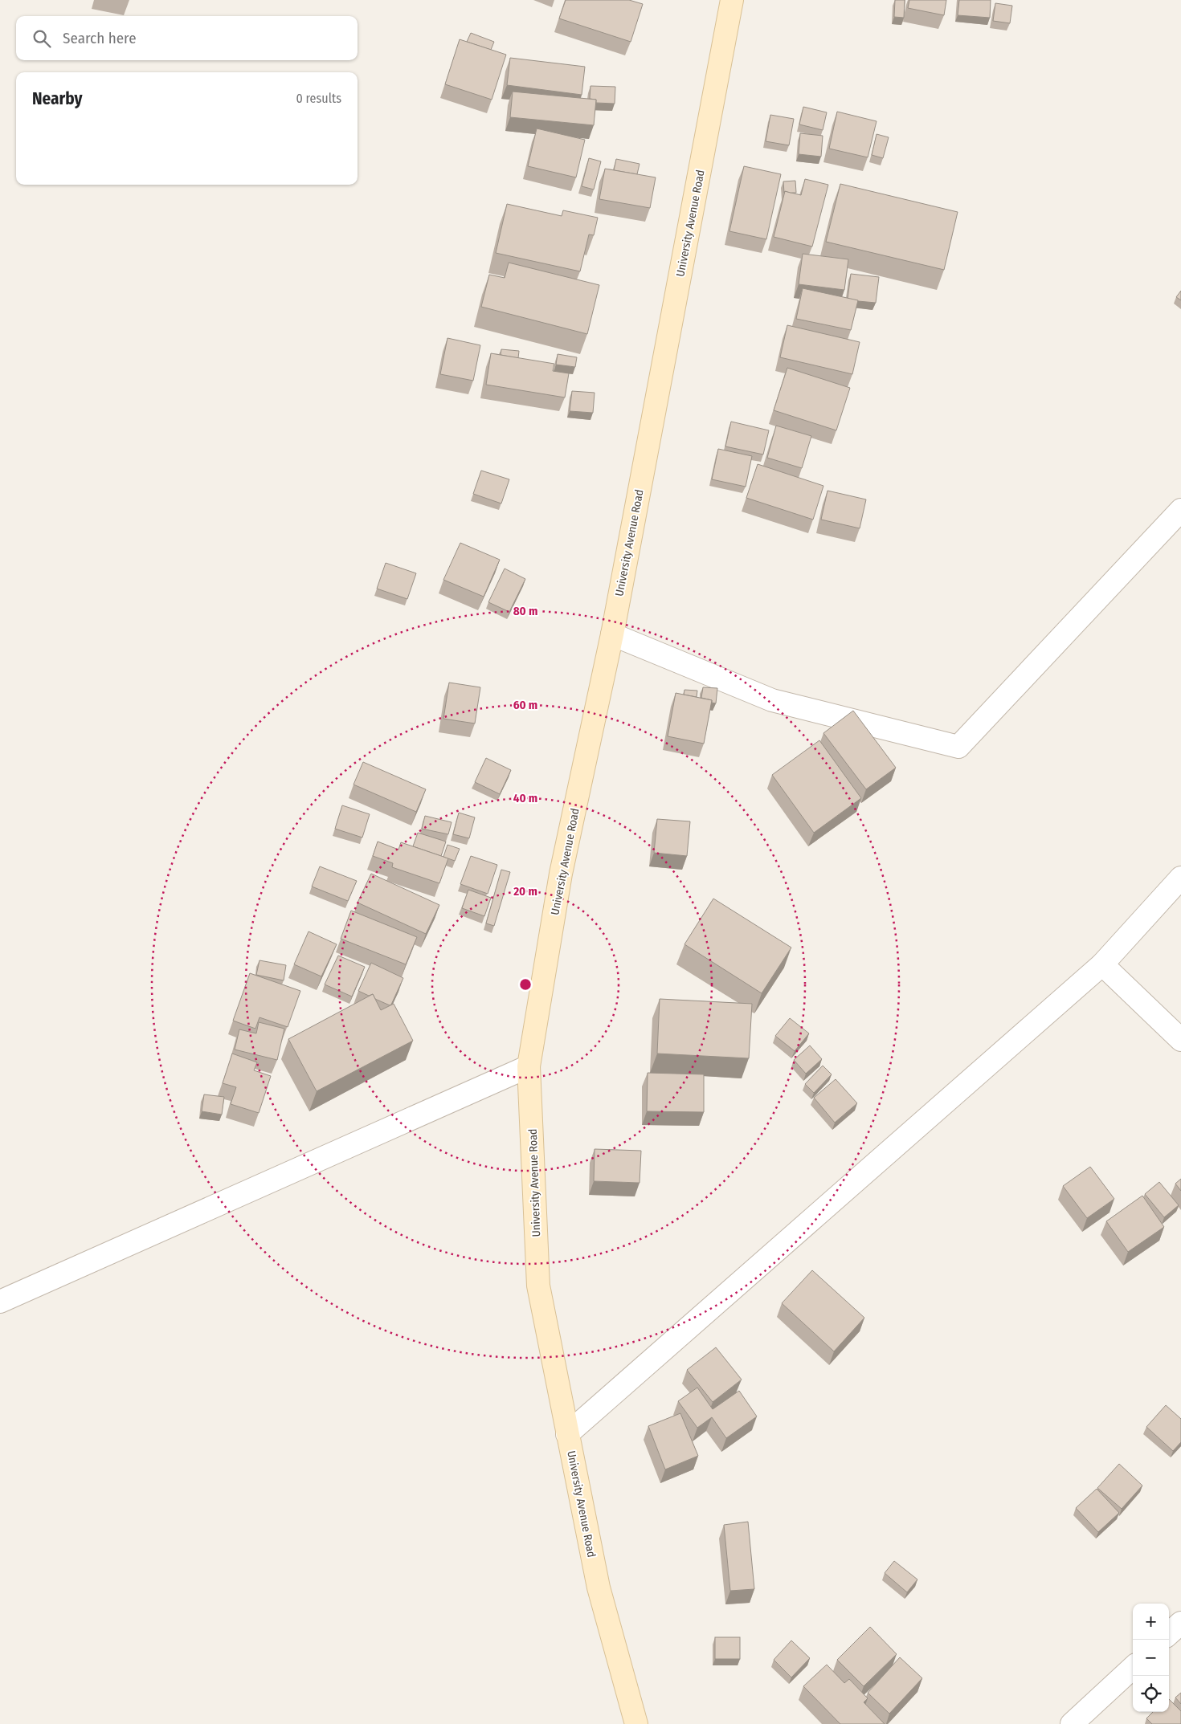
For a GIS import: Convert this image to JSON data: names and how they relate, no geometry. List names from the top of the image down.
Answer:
{
  "streets": {
    "main road": ["University Avenue Road"]
  },
  "page": {
    "search": "Search here",
    "heading": ["Nearby", "0 results"],
    "map_buttons": ["+", "−"]
  },
  "rings": [
    "80 m",
    "60 m",
    "40 m",
    "20 m"
  ]
}
